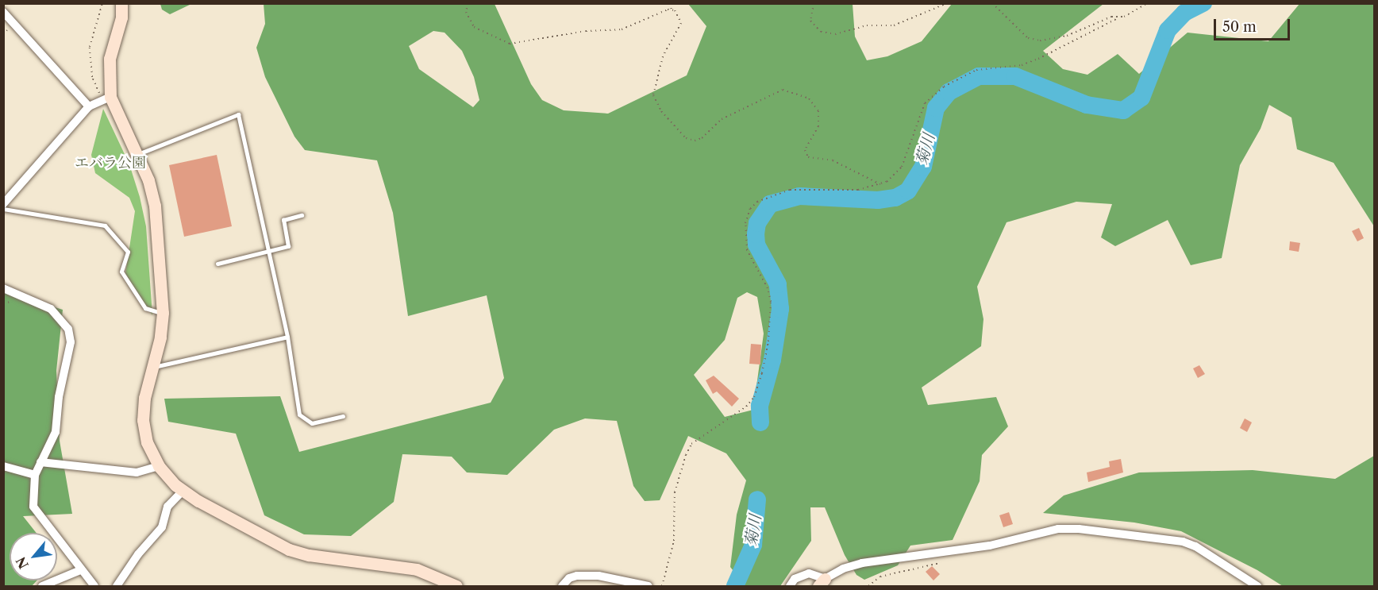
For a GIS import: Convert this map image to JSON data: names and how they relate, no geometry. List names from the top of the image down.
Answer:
{
  "water": ["菊川"],
  "parks": ["エバラ公園"],
  "scale_bar": "50 m",
  "north": "bottom left"
}
